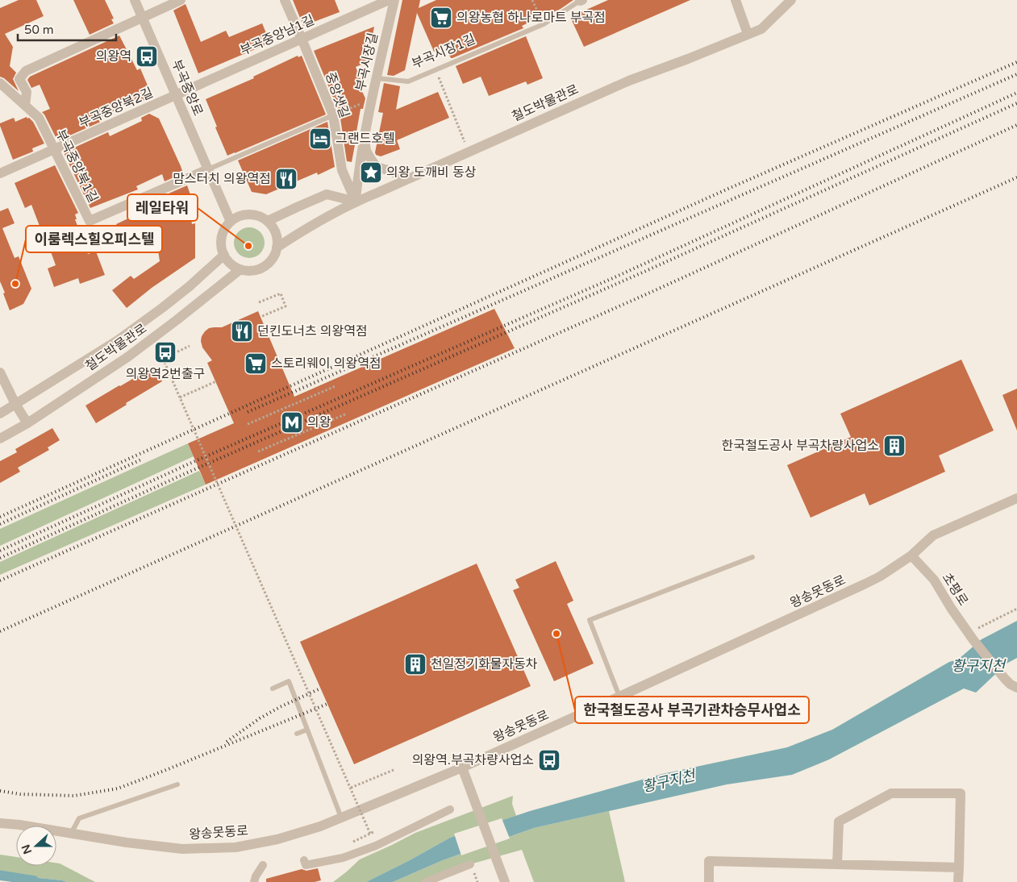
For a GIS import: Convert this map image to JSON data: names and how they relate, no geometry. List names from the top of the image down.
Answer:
{
  "streets": {
    "street": [
      "부곡중앙남1길",
      "부곡시장길",
      "부곡중앙로",
      "중앙샛길",
      "철도박물관로",
      "부곡중앙북2길",
      "부곡중앙북1길",
      "초평로",
      "왕송못동로"
    ],
    "lane": ["부곡시장1길"]
  },
  "crossings": [
    ["부곡중앙남1길", "부곡중앙로"],
    ["부곡중앙남1길", "중앙샛길"],
    ["부곡중앙남1길", "부곡중앙북2길"],
    ["부곡시장1길", "부곡시장길"],
    ["부곡시장길", "중앙샛길"],
    ["부곡시장길", "철도박물관로"],
    ["부곡중앙로", "철도박물관로"],
    ["부곡중앙로", "부곡중앙북2길"],
    ["부곡중앙로", "부곡중앙북1길"],
    ["중앙샛길", "철도박물관로"],
    ["부곡중앙북2길", "부곡중앙북1길"],
    ["초평로", "왕송못동로"]
  ],
  "water": ["황구지천"],
  "places": {
    "supermarket": ["의왕농협 하나로마트 부곡점", "스토리웨이 의왕역점"],
    "bus stop": ["의왕역", "의왕역2번출구", "의왕역.부곡차량사업소"],
    "hotel": ["그랜드호텔"],
    "place": ["의왕 도깨비 동상"],
    "restaurant": ["맘스터치 의왕역점", "던킨도너츠 의왕역점"],
    "other": ["레일타워", "이룸렉스힐오피스텔", "한국철도공사 부곡기관차승무사업소"],
    "metro station": ["의왕"],
    "building": ["한국철도공사 부곡차량사업소", "천일정기화물자동차"]
  },
  "scale_bar": "50 m",
  "north": "left"
}
